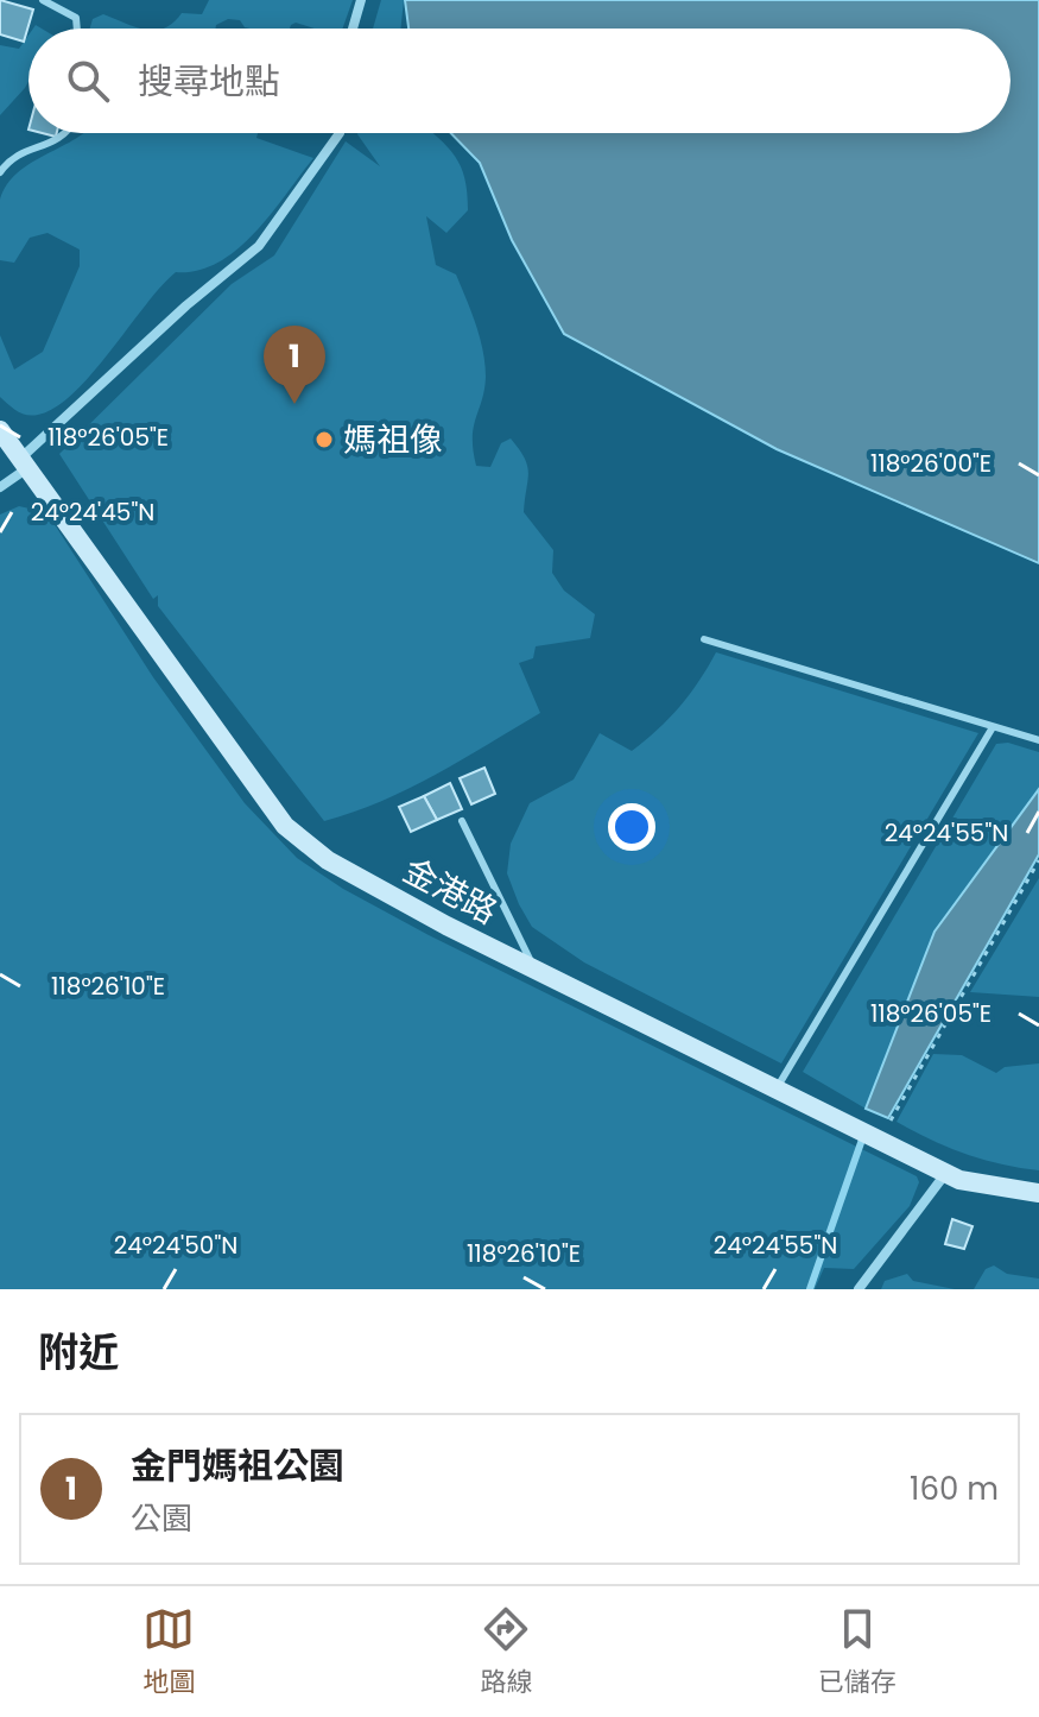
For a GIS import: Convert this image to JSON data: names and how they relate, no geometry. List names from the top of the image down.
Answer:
{
  "streets": {
    "main road": ["金港路"]
  },
  "places": ["媽祖像"],
  "page": {
    "search": "搜尋地點",
    "pins": "1",
    "heading": "附近",
    "list": [
      {
        "mark": "1",
        "name": "金門媽祖公園",
        "note": "公園",
        "value": "160 m"
      }
    ],
    "nav": ["地圖", "路線", "已儲存"]
  },
  "coordinates": [
    "118°26'05\"E",
    "118°26'00\"E",
    "24°24'45\"N",
    "24°24'55\"N",
    "118°26'10\"E",
    "24°24'50\"N"
  ]
}
